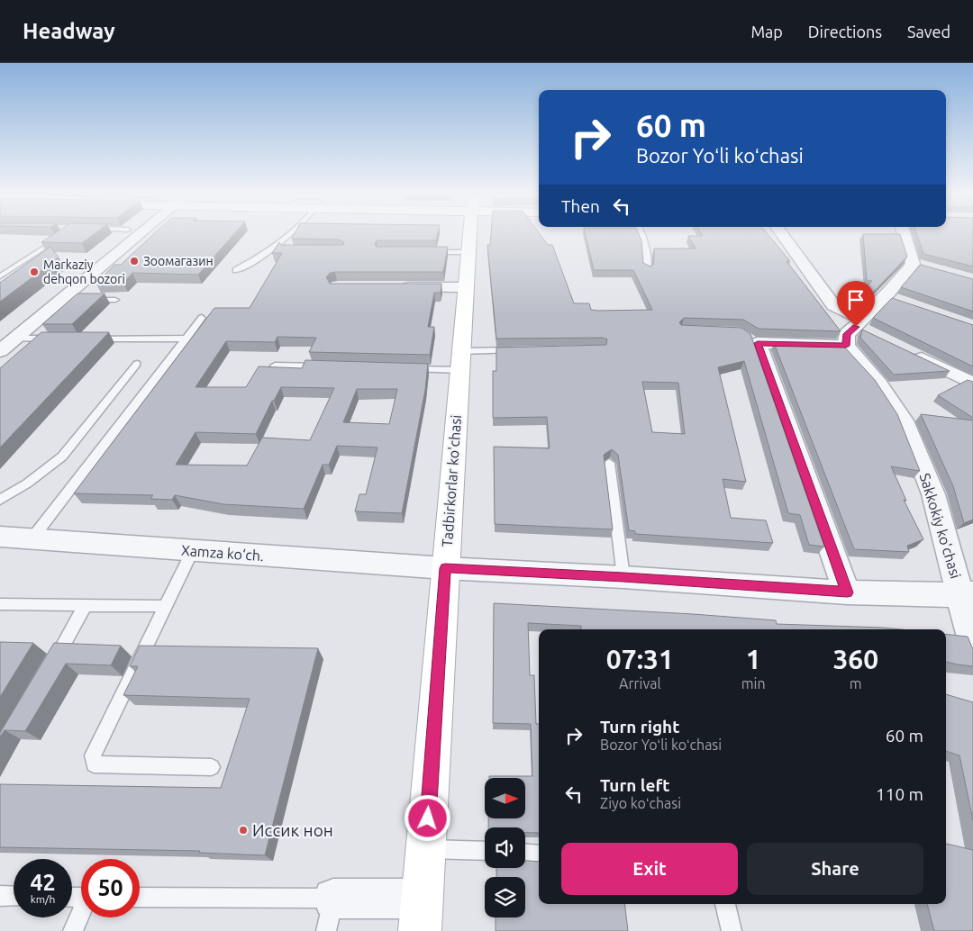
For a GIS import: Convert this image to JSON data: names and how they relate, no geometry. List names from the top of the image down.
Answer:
{
  "streets": {
    "main road": ["Tadbirkorlar ko'chasi"],
    "street": ["Sakkokiy ko'chasi", "Xamza ko‘ch."]
  },
  "crossings": [
    ["Tadbirkorlar ko'chasi", "Xamza ko‘ch."],
    ["Sakkokiy ko'chasi", "Xamza ko‘ch."]
  ],
  "places": ["Зоомагазин", "Markaziy dehqon bozori", "Иссик нон"],
  "north": "right",
  "page": {
    "header": "Headway",
    "nav": ["Map", "Directions", "Saved"],
    "turn": ["60 m", "Bozor Yoʻli koʻchasi"],
    "then": "Then",
    "eta": [
      "07:31",
      "Arrival",
      "1",
      "min",
      "360",
      "m"
    ],
    "list": [
      {
        "name": "Turn right",
        "note": "Bozor Yoʻli koʻchasi",
        "value": "60 m"
      },
      {
        "name": "Turn left",
        "note": "Ziyo koʻchasi",
        "value": "110 m"
      }
    ],
    "buttons": ["Exit", "Share"],
    "speed": "42 km/h",
    "limit": "50"
  }
}
